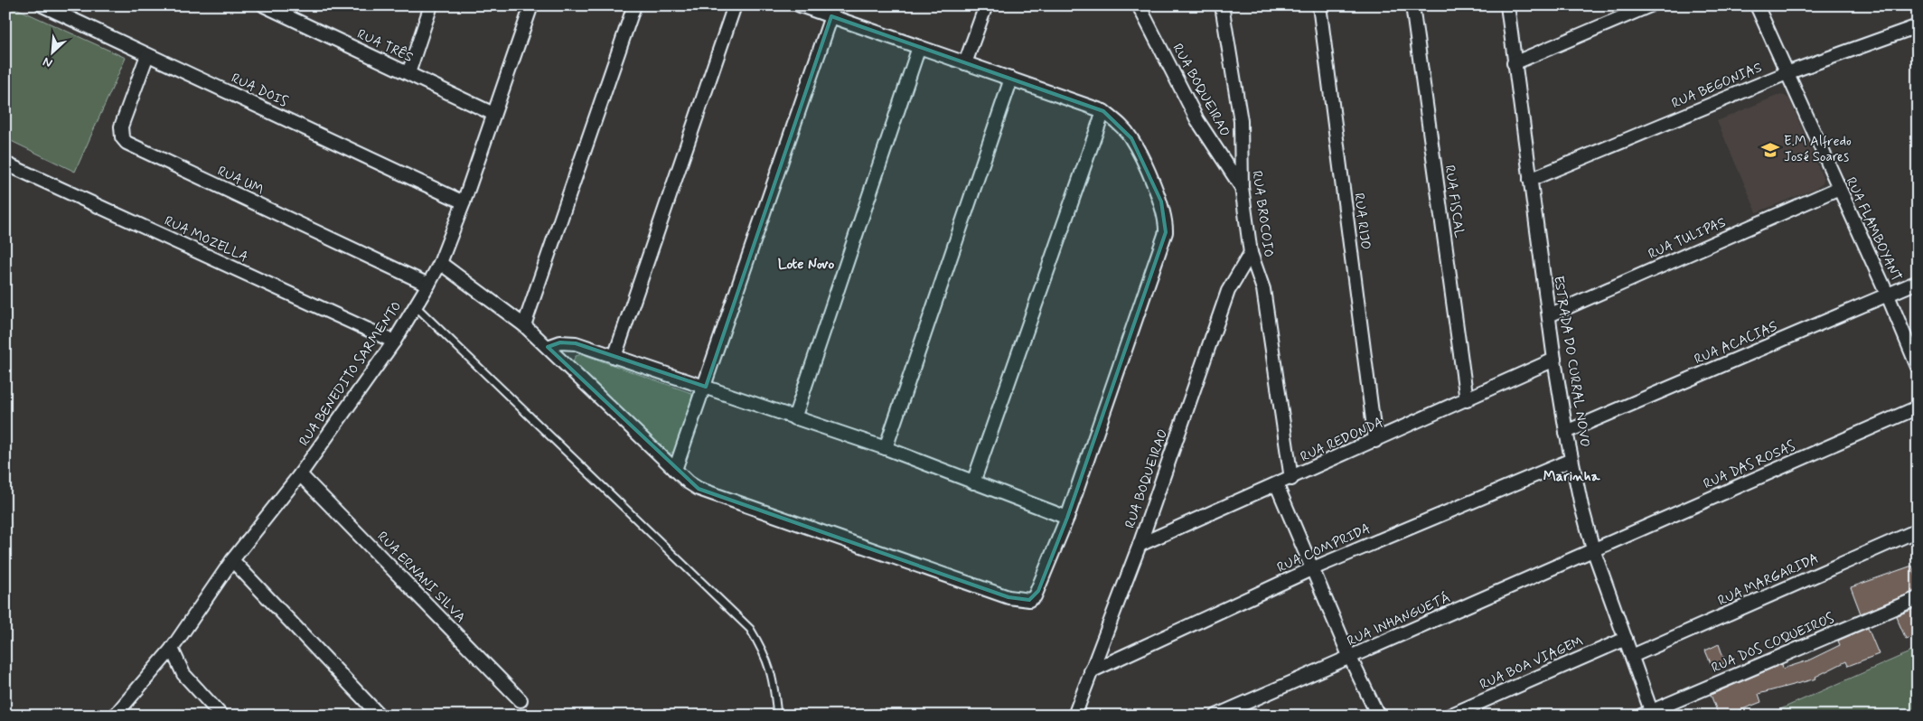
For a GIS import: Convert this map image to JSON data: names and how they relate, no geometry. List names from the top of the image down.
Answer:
{
  "streets": {
    "street": [
      "RUA TRÊS",
      "RUA BEGONIAS",
      "RUA DOIS",
      "RUA BOQUEIRAO",
      "RUA UM",
      "RUA FISCAL",
      "RUA BROCOIO",
      "RUA RIJO",
      "RUA FLAMBOYANT",
      "RUA TULIPAS",
      "RUA MOZELLA",
      "RUA ACACIAS",
      "ESTRADA DO CURRAL NOVO",
      "RUA BENEDITO SARMENTO",
      "RUA REDONDA",
      "RUA DAS ROSAS",
      "RUA COMPRIDA",
      "RUA ERNANI SILVA",
      "RUA MARGARIDA",
      "RUA INHANGUETÁ",
      "RUA DOS COQUEIROS",
      "RUA BOA VIAGEM"
    ]
  },
  "crossings": [
    ["RUA TRÊS", "RUA BENEDITO SARMENTO"],
    ["RUA BEGONIAS", "RUA FLAMBOYANT"],
    ["RUA BEGONIAS", "ESTRADA DO CURRAL NOVO"],
    ["RUA DOIS", "RUA UM"],
    ["RUA DOIS", "RUA BENEDITO SARMENTO"],
    ["RUA BOQUEIRAO", "RUA BROCOIO"],
    ["RUA BOQUEIRAO", "RUA REDONDA"],
    ["RUA BOQUEIRAO", "RUA COMPRIDA"],
    ["RUA UM", "RUA BENEDITO SARMENTO"],
    ["RUA FISCAL", "RUA REDONDA"],
    ["RUA BROCOIO", "RUA REDONDA"],
    ["RUA RIJO", "RUA REDONDA"],
    ["RUA FLAMBOYANT", "RUA TULIPAS"],
    ["RUA FLAMBOYANT", "RUA ACACIAS"],
    ["RUA TULIPAS", "ESTRADA DO CURRAL NOVO"],
    ["RUA MOZELLA", "RUA BENEDITO SARMENTO"],
    ["RUA ACACIAS", "ESTRADA DO CURRAL NOVO"],
    ["ESTRADA DO CURRAL NOVO", "RUA REDONDA"],
    ["ESTRADA DO CURRAL NOVO", "RUA DAS ROSAS"],
    ["ESTRADA DO CURRAL NOVO", "RUA COMPRIDA"],
    ["ESTRADA DO CURRAL NOVO", "RUA MARGARIDA"],
    ["ESTRADA DO CURRAL NOVO", "RUA INHANGUETÁ"],
    ["ESTRADA DO CURRAL NOVO", "RUA DOS COQUEIROS"],
    ["ESTRADA DO CURRAL NOVO", "RUA BOA VIAGEM"],
    ["RUA BENEDITO SARMENTO", "RUA ERNANI SILVA"],
    ["RUA DAS ROSAS", "RUA INHANGUETÁ"]
  ],
  "districts": ["Lote Novo", "Marinha"],
  "places": {
    "school or university": ["E.M Alfredo José Soares"]
  },
  "north": "bottom left"
}
